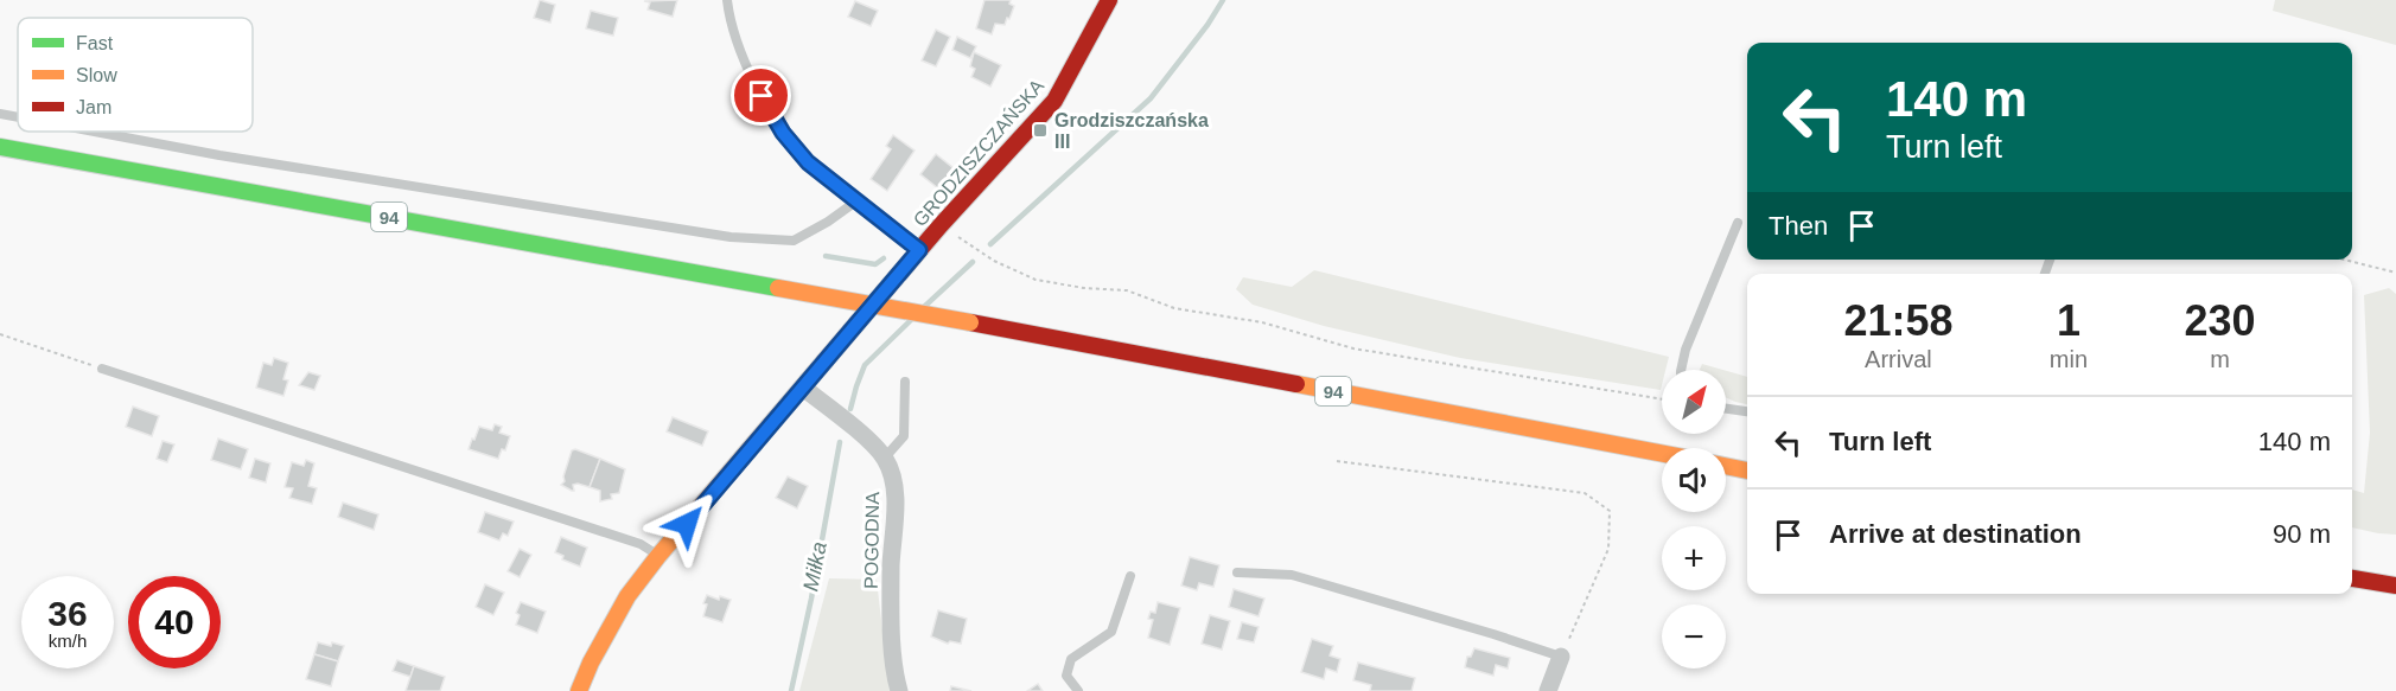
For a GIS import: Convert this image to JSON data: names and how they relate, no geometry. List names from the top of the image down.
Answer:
{
  "streets": {
    "main road": ["GRODZISZCZAŃSKA", "94"],
    "street": ["POGODNA"]
  },
  "water": ["Miłka"],
  "places": {
    "transit": ["Grodziszczańska III"]
  },
  "legend": ["Fast", "Slow", "Jam"],
  "north": "top right",
  "page": {
    "turn": ["140 m", "Turn left"],
    "then": "Then",
    "eta": [
      "21:58",
      "Arrival",
      "1",
      "min",
      "230",
      "m"
    ],
    "map_buttons": ["+", "−"],
    "list": [
      {
        "name": "Turn left",
        "value": "140 m"
      },
      {
        "name": "Arrive at destination",
        "value": "90 m"
      }
    ],
    "speed": "36 km/h",
    "limit": "40"
  }
}
